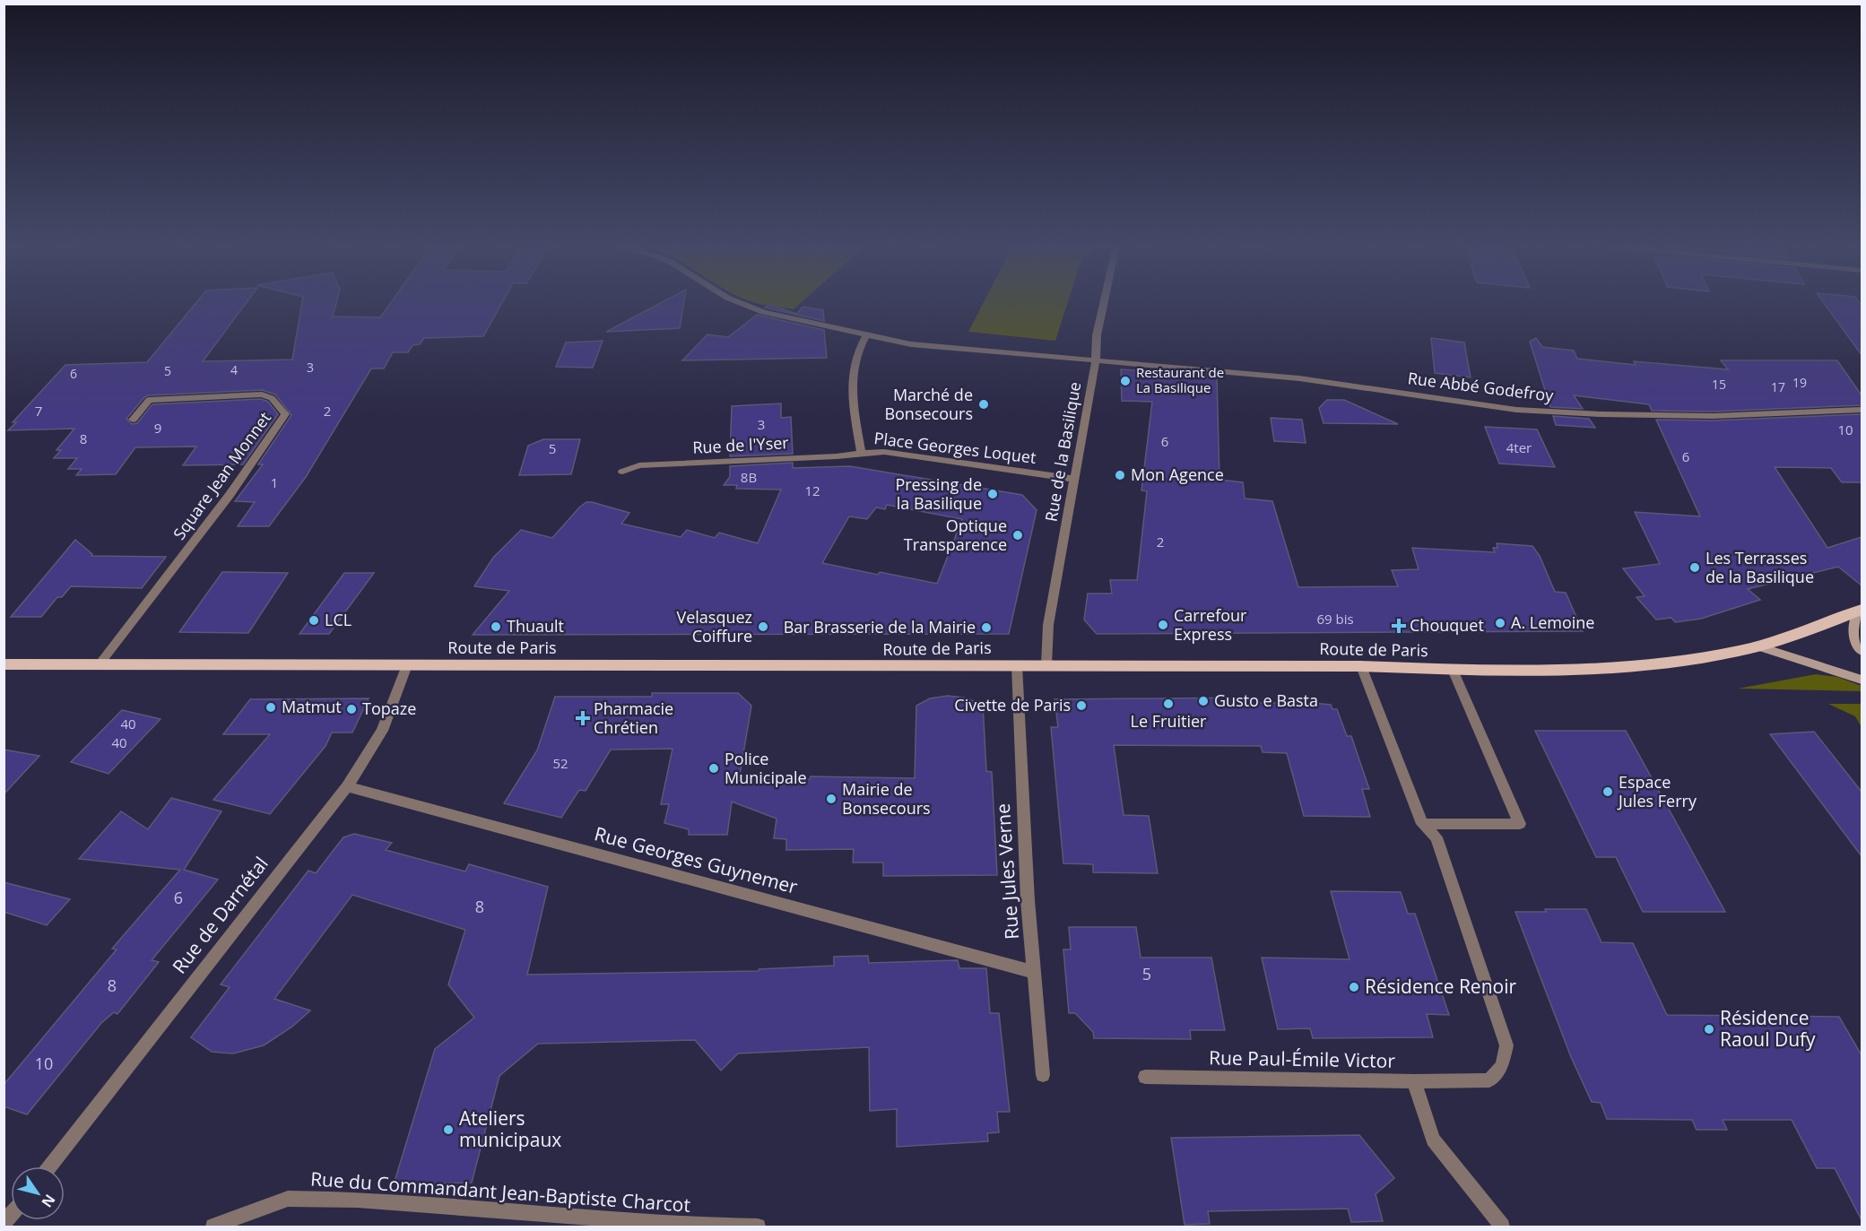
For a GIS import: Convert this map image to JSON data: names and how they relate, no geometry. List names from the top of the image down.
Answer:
{
  "streets": {
    "main road": ["Route de Paris"],
    "street": [
      "Rue Abbé Godefroy",
      "Rue de l'Yser",
      "Place Georges Loquet",
      "Rue de la Basilique",
      "Square Jean Monnet",
      "Rue Georges Guynemer",
      "Rue Jules Verne",
      "Rue de Darnétal",
      "Rue Paul-Émile Victor",
      "Rue du Commandant Jean-Baptiste Charcot"
    ]
  },
  "crossings": [
    ["Rue Abbé Godefroy", "Rue de la Basilique"],
    ["Rue de l'Yser", "Place Georges Loquet"],
    ["Place Georges Loquet", "Rue de la Basilique"],
    ["Rue de la Basilique", "Route de Paris"],
    ["Square Jean Monnet", "Route de Paris"],
    ["Route de Paris", "Rue Jules Verne"],
    ["Route de Paris", "Rue de Darnétal"],
    ["Rue Georges Guynemer", "Rue Jules Verne"],
    ["Rue Georges Guynemer", "Rue de Darnétal"]
  ],
  "places": {
    "other": [
      "Restaurant de La Basilique",
      "Marché de Bonsecours",
      "Mon Agence",
      "Pressing de la Basilique",
      "Optique Transparence",
      "Les Terrasses de la Basilique",
      "LCL",
      "A. Lemoine",
      "Carrefour Express",
      "Thuault",
      "Velasquez Coiffure",
      "Bar Brasserie de la Mairie",
      "Gusto e Basta",
      "Le Fruitier",
      "Civette de Paris",
      "Matmut",
      "Topaze",
      "Police Municipale",
      "Espace Jules Ferry",
      "Mairie de Bonsecours",
      "Résidence Renoir",
      "Résidence Raoul Dufy",
      "Ateliers municipaux"
    ],
    "health": ["Chouquet", "Pharmacie Chrétien"]
  },
  "house_numbers": [
    "3",
    "4",
    "5",
    "6",
    "19",
    "15",
    "17",
    "7",
    "2",
    "3",
    "9",
    "10",
    "8",
    "6",
    "4ter",
    "5",
    "6",
    "8B",
    "1",
    "12",
    "2",
    "69 bis",
    "40",
    "40",
    "52",
    "6",
    "8",
    "5",
    "8",
    "10"
  ],
  "north": "bottom right"
}
